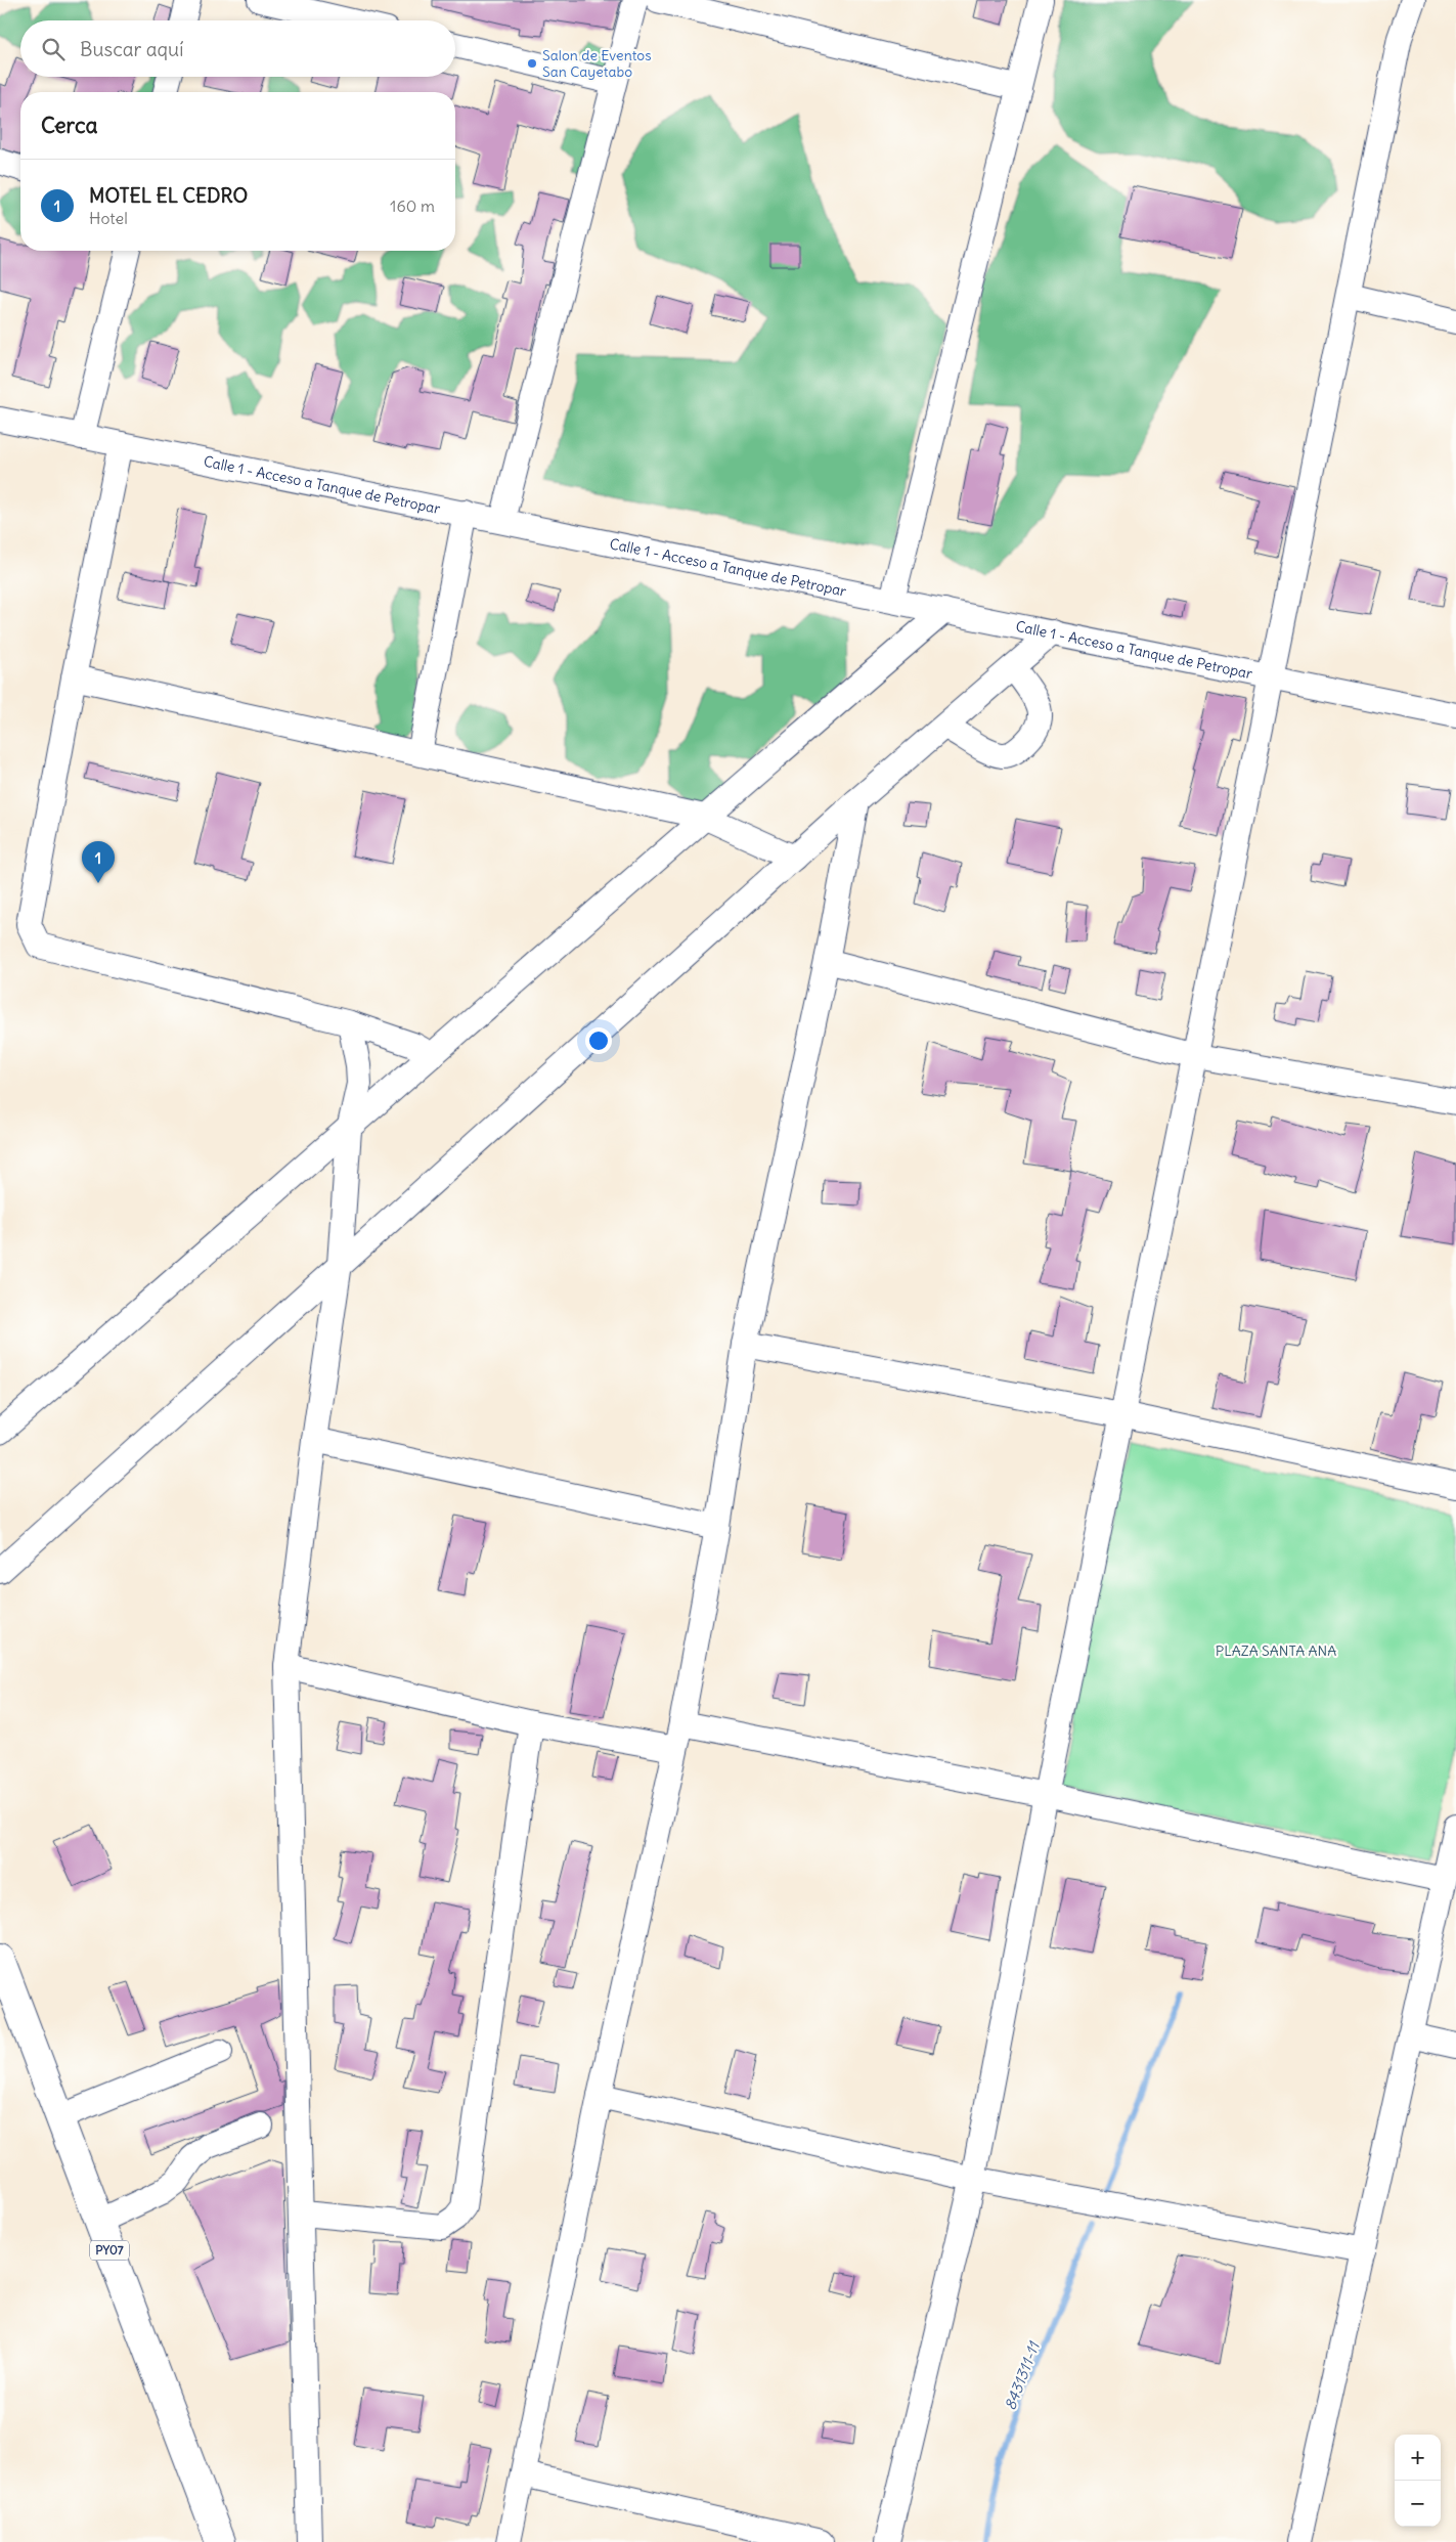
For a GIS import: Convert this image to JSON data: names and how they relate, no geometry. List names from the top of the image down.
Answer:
{
  "streets": {
    "highway": ["PY07"],
    "street": ["Calle 1 - Acceso a Tanque de Petropar"]
  },
  "water": ["8431311-11"],
  "parks": ["PLAZA SANTA ANA"],
  "places": ["Salon de Eventos San Cayetabo"],
  "page": {
    "search": "Buscar aquí",
    "heading": "Cerca",
    "list": [
      {
        "mark": "1",
        "name": "MOTEL EL CEDRO",
        "note": "Hotel",
        "value": "160 m"
      }
    ],
    "pins": "1",
    "map_buttons": ["+", "−"]
  }
}
